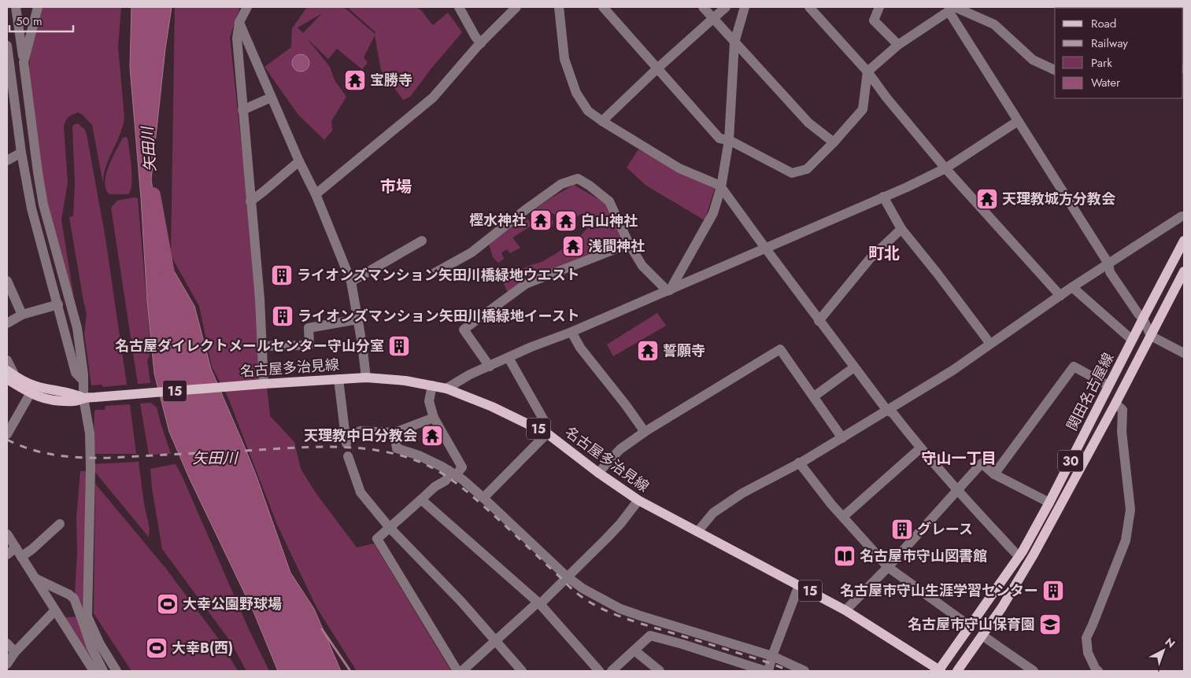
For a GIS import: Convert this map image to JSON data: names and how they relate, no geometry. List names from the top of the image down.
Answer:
{
  "streets": {
    "main road": [
      "名古屋多治見線",
      "15",
      "関田名古屋線",
      "30"
    ]
  },
  "crossings": [
    ["名古屋多治見線", "関田名古屋線"]
  ],
  "districts": ["市場", "町北", "守山一丁目"],
  "water": ["矢田川"],
  "places": {
    "temple": [
      "宝勝寺",
      "天理教城方分教会",
      "樫水神社",
      "白山神社",
      "浅間神社",
      "誓願寺",
      "天理教中日分教会"
    ],
    "building": [
      "ライオンズマンション矢田川橋緑地ウエスト",
      "ライオンズマンション矢田川橋緑地イースト",
      "名古屋ダイレクトメールセンター守山分室",
      "グレース",
      "名古屋市守山生涯学習センター"
    ],
    "library": ["名古屋市守山図書館"],
    "sports": ["大幸公園野球場", "大幸B(西)"],
    "school or university": ["名古屋市守山保育園"]
  },
  "legend": [
    "Road",
    "Railway",
    "Park",
    "Water"
  ],
  "scale_bar": "50 m",
  "north": "top right"
}
